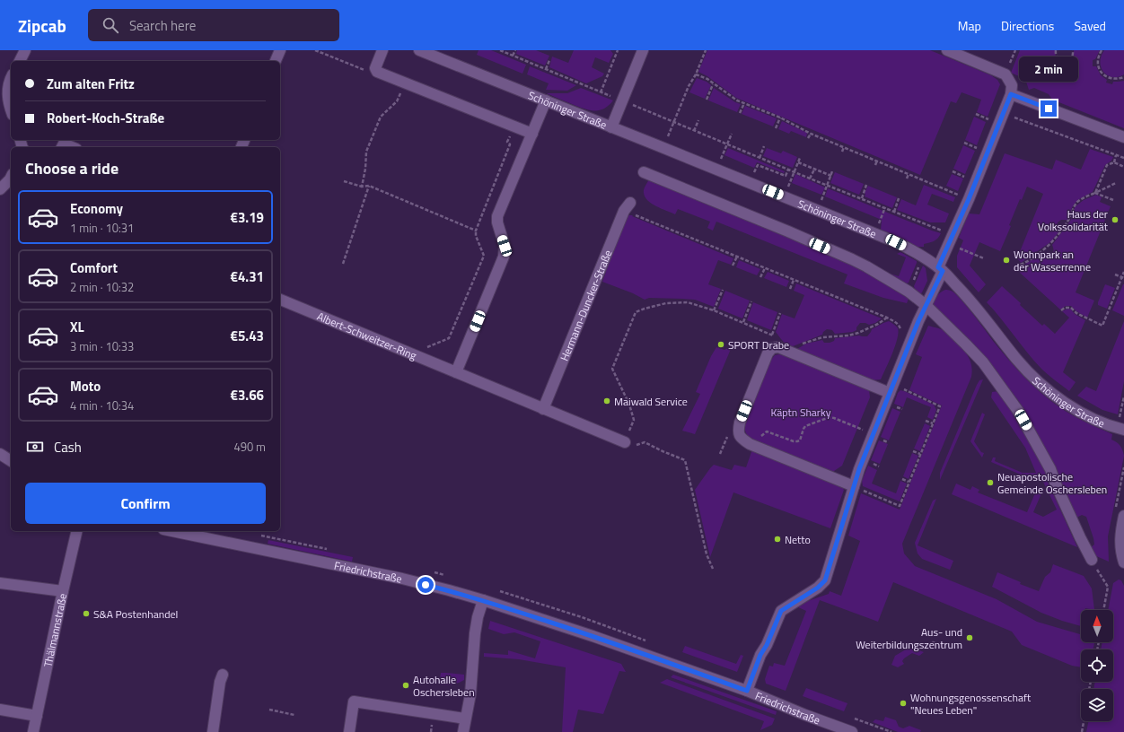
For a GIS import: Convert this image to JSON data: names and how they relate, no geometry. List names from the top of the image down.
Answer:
{
  "streets": {
    "street": [
      "Schöninger Straße",
      "Hermann-Duncker-Straße",
      "Albert-Schweitzer-Ring",
      "Friedrichstraße",
      "Thälmannstraße"
    ]
  },
  "crossings": [
    ["Hermann-Duncker-Straße", "Albert-Schweitzer-Ring"]
  ],
  "parks": ["Käptn Sharky"],
  "places": [
    "Haus der Volkssolidarität",
    "Wohnpark an der Wasserrenne",
    "SPORT Drabe",
    "Maiwald Service",
    "Neuapostolische Gemeinde Oschersleben",
    "Netto",
    "S&A Postenhandel",
    "Aus- und Weiterbildungszentrum",
    "Autohalle Oschersleben",
    "Wohnungsgenossenschaft \"Neues Leben\""
  ],
  "north": "top",
  "page": {
    "header": "Zipcab",
    "search": "Search here",
    "nav": ["Map", "Directions", "Saved"],
    "bubble": "2 min",
    "banner": ["Zum alten Fritz", "Robert-Koch-Straße"],
    "heading": "Choose a ride",
    "list": [
      {
        "name": "Economy",
        "note": "1 min · 10:31",
        "value": "€3.19"
      },
      {
        "name": "Comfort",
        "note": "2 min · 10:32",
        "value": "€4.31"
      },
      {
        "name": "XL",
        "note": "3 min · 10:33",
        "value": "€5.43"
      },
      {
        "name": "Moto",
        "note": "4 min · 10:34",
        "value": "€3.66"
      }
    ],
    "pay": ["Cash", "490 m"],
    "buttons": "Confirm"
  }
}
